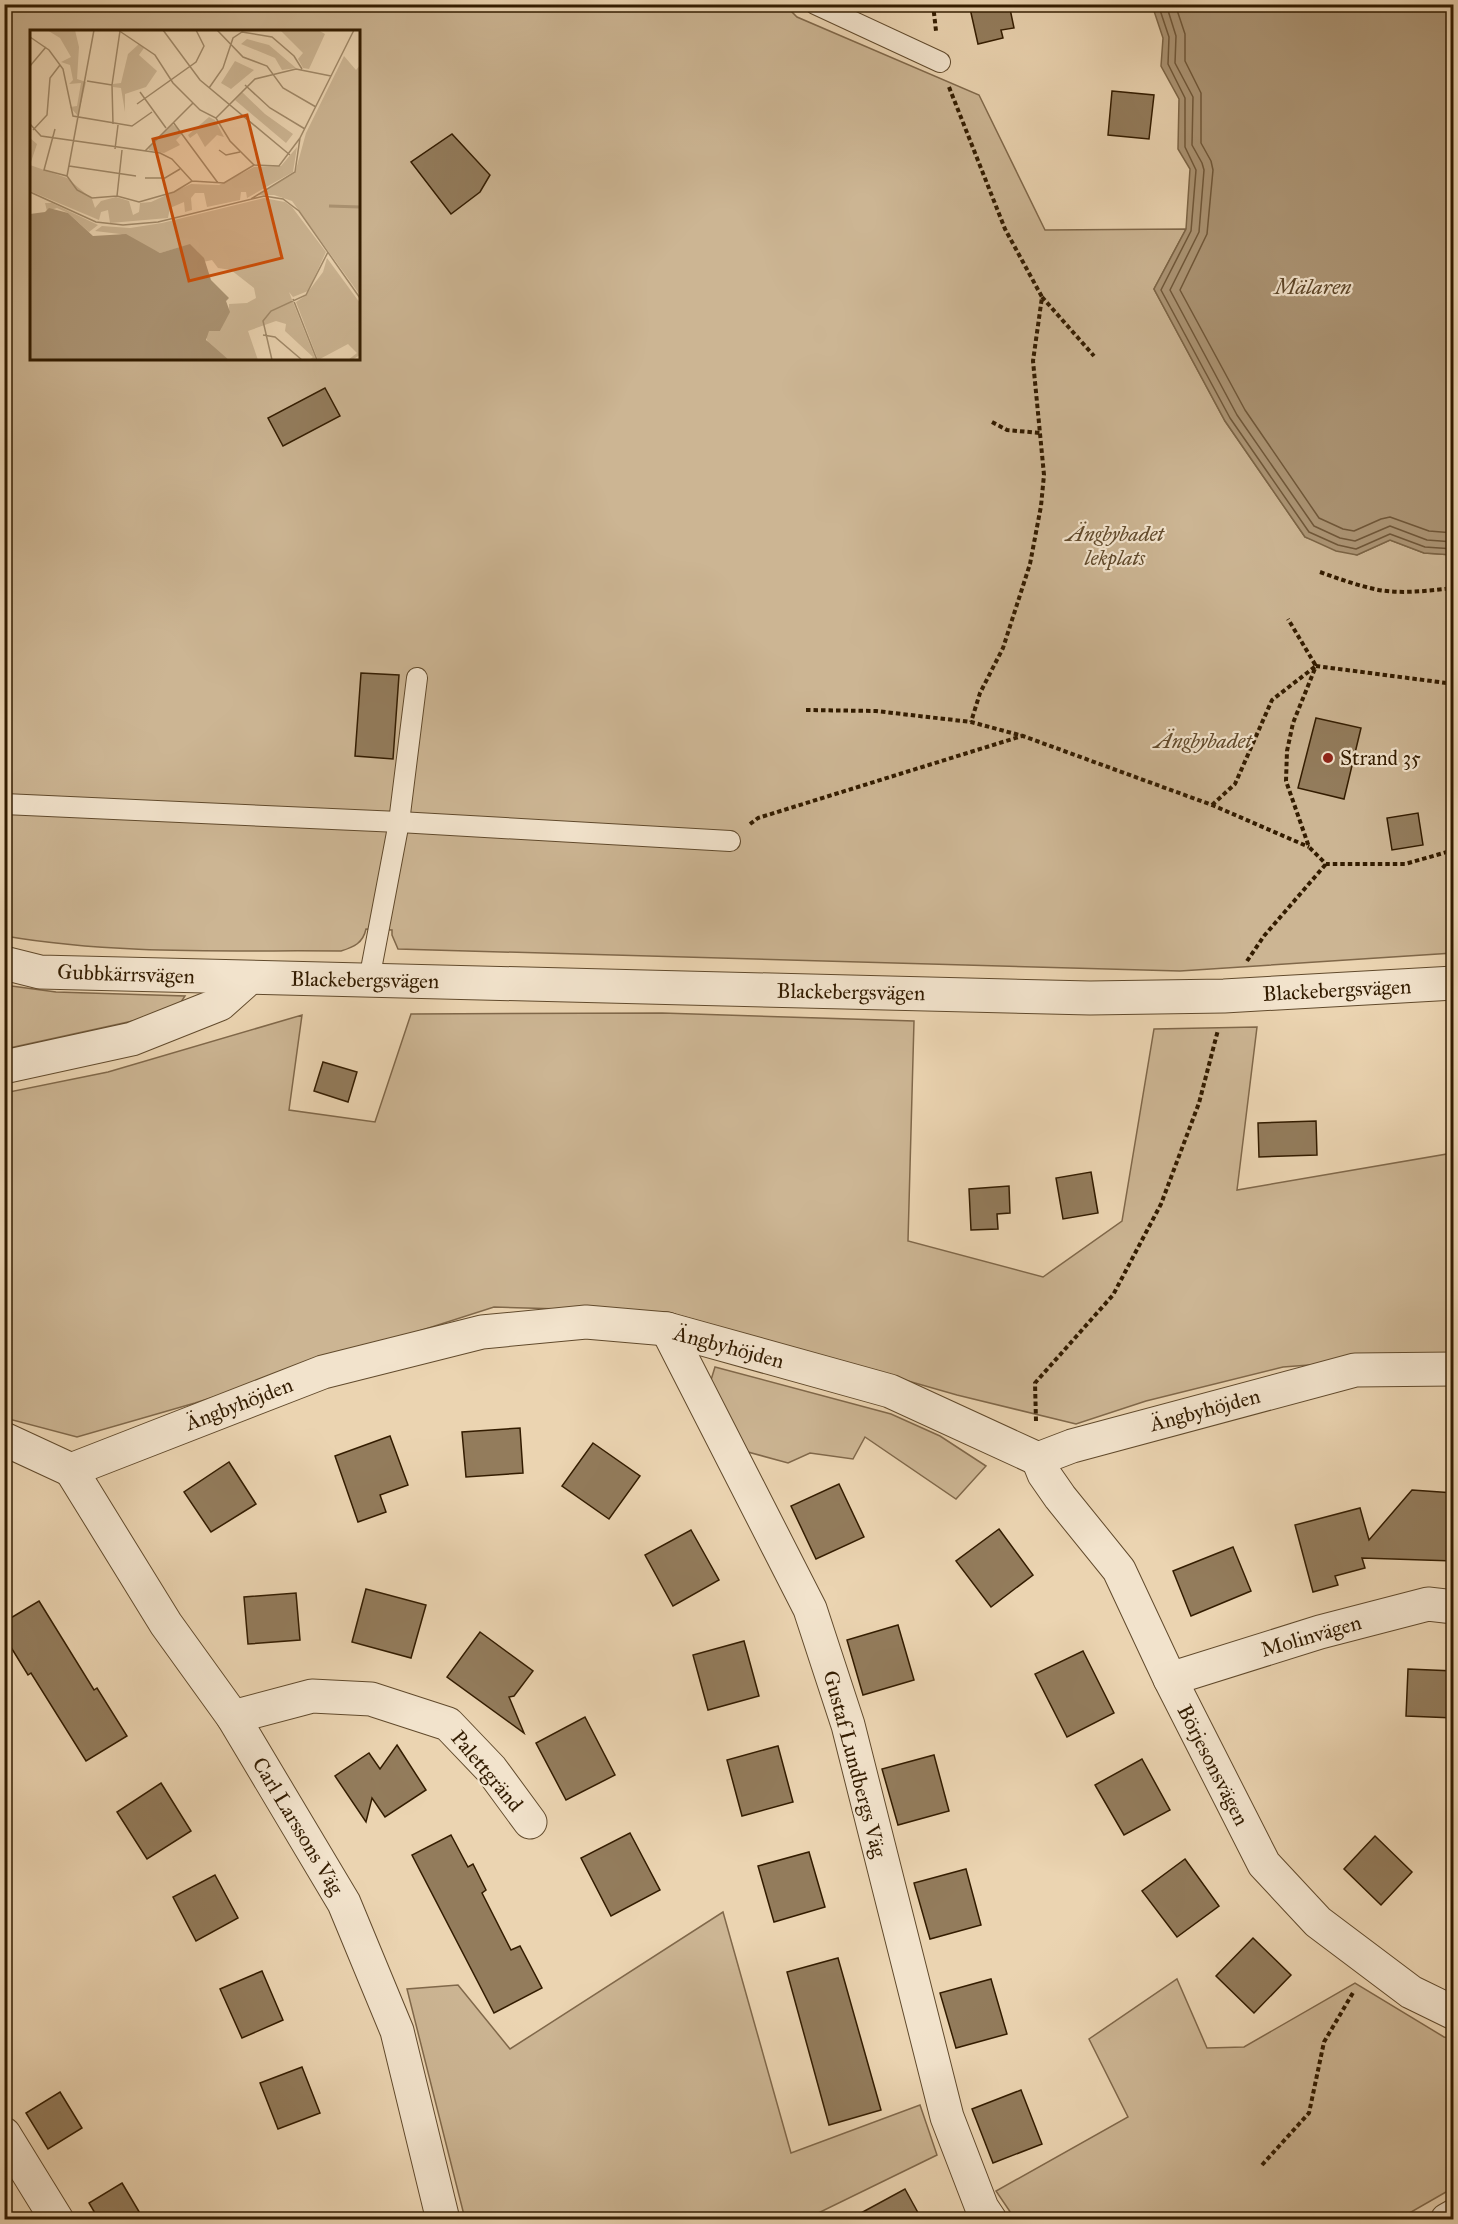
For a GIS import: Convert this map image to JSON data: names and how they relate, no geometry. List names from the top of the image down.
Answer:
{
  "streets": {
    "street": [
      "Gubbkärrsvägen",
      "Blackebergsvägen",
      "Ängbyhöjden",
      "Molinvägen",
      "Gustaf Lundbergs Väg",
      "Börjesonsvägen",
      "Palettgränd",
      "Carl Larssons Väg"
    ]
  },
  "crossings": [
    ["Gubbkärrsvägen", "Blackebergsvägen"],
    ["Ängbyhöjden", "Gustaf Lundbergs Väg"],
    ["Ängbyhöjden", "Börjesonsvägen"],
    ["Ängbyhöjden", "Carl Larssons Väg"],
    ["Molinvägen", "Börjesonsvägen"],
    ["Palettgränd", "Carl Larssons Väg"]
  ],
  "water": ["Mälaren"],
  "parks": ["Ängbybadet lekplats", "Ängbybadet"],
  "places": ["Strand 35"]
}
